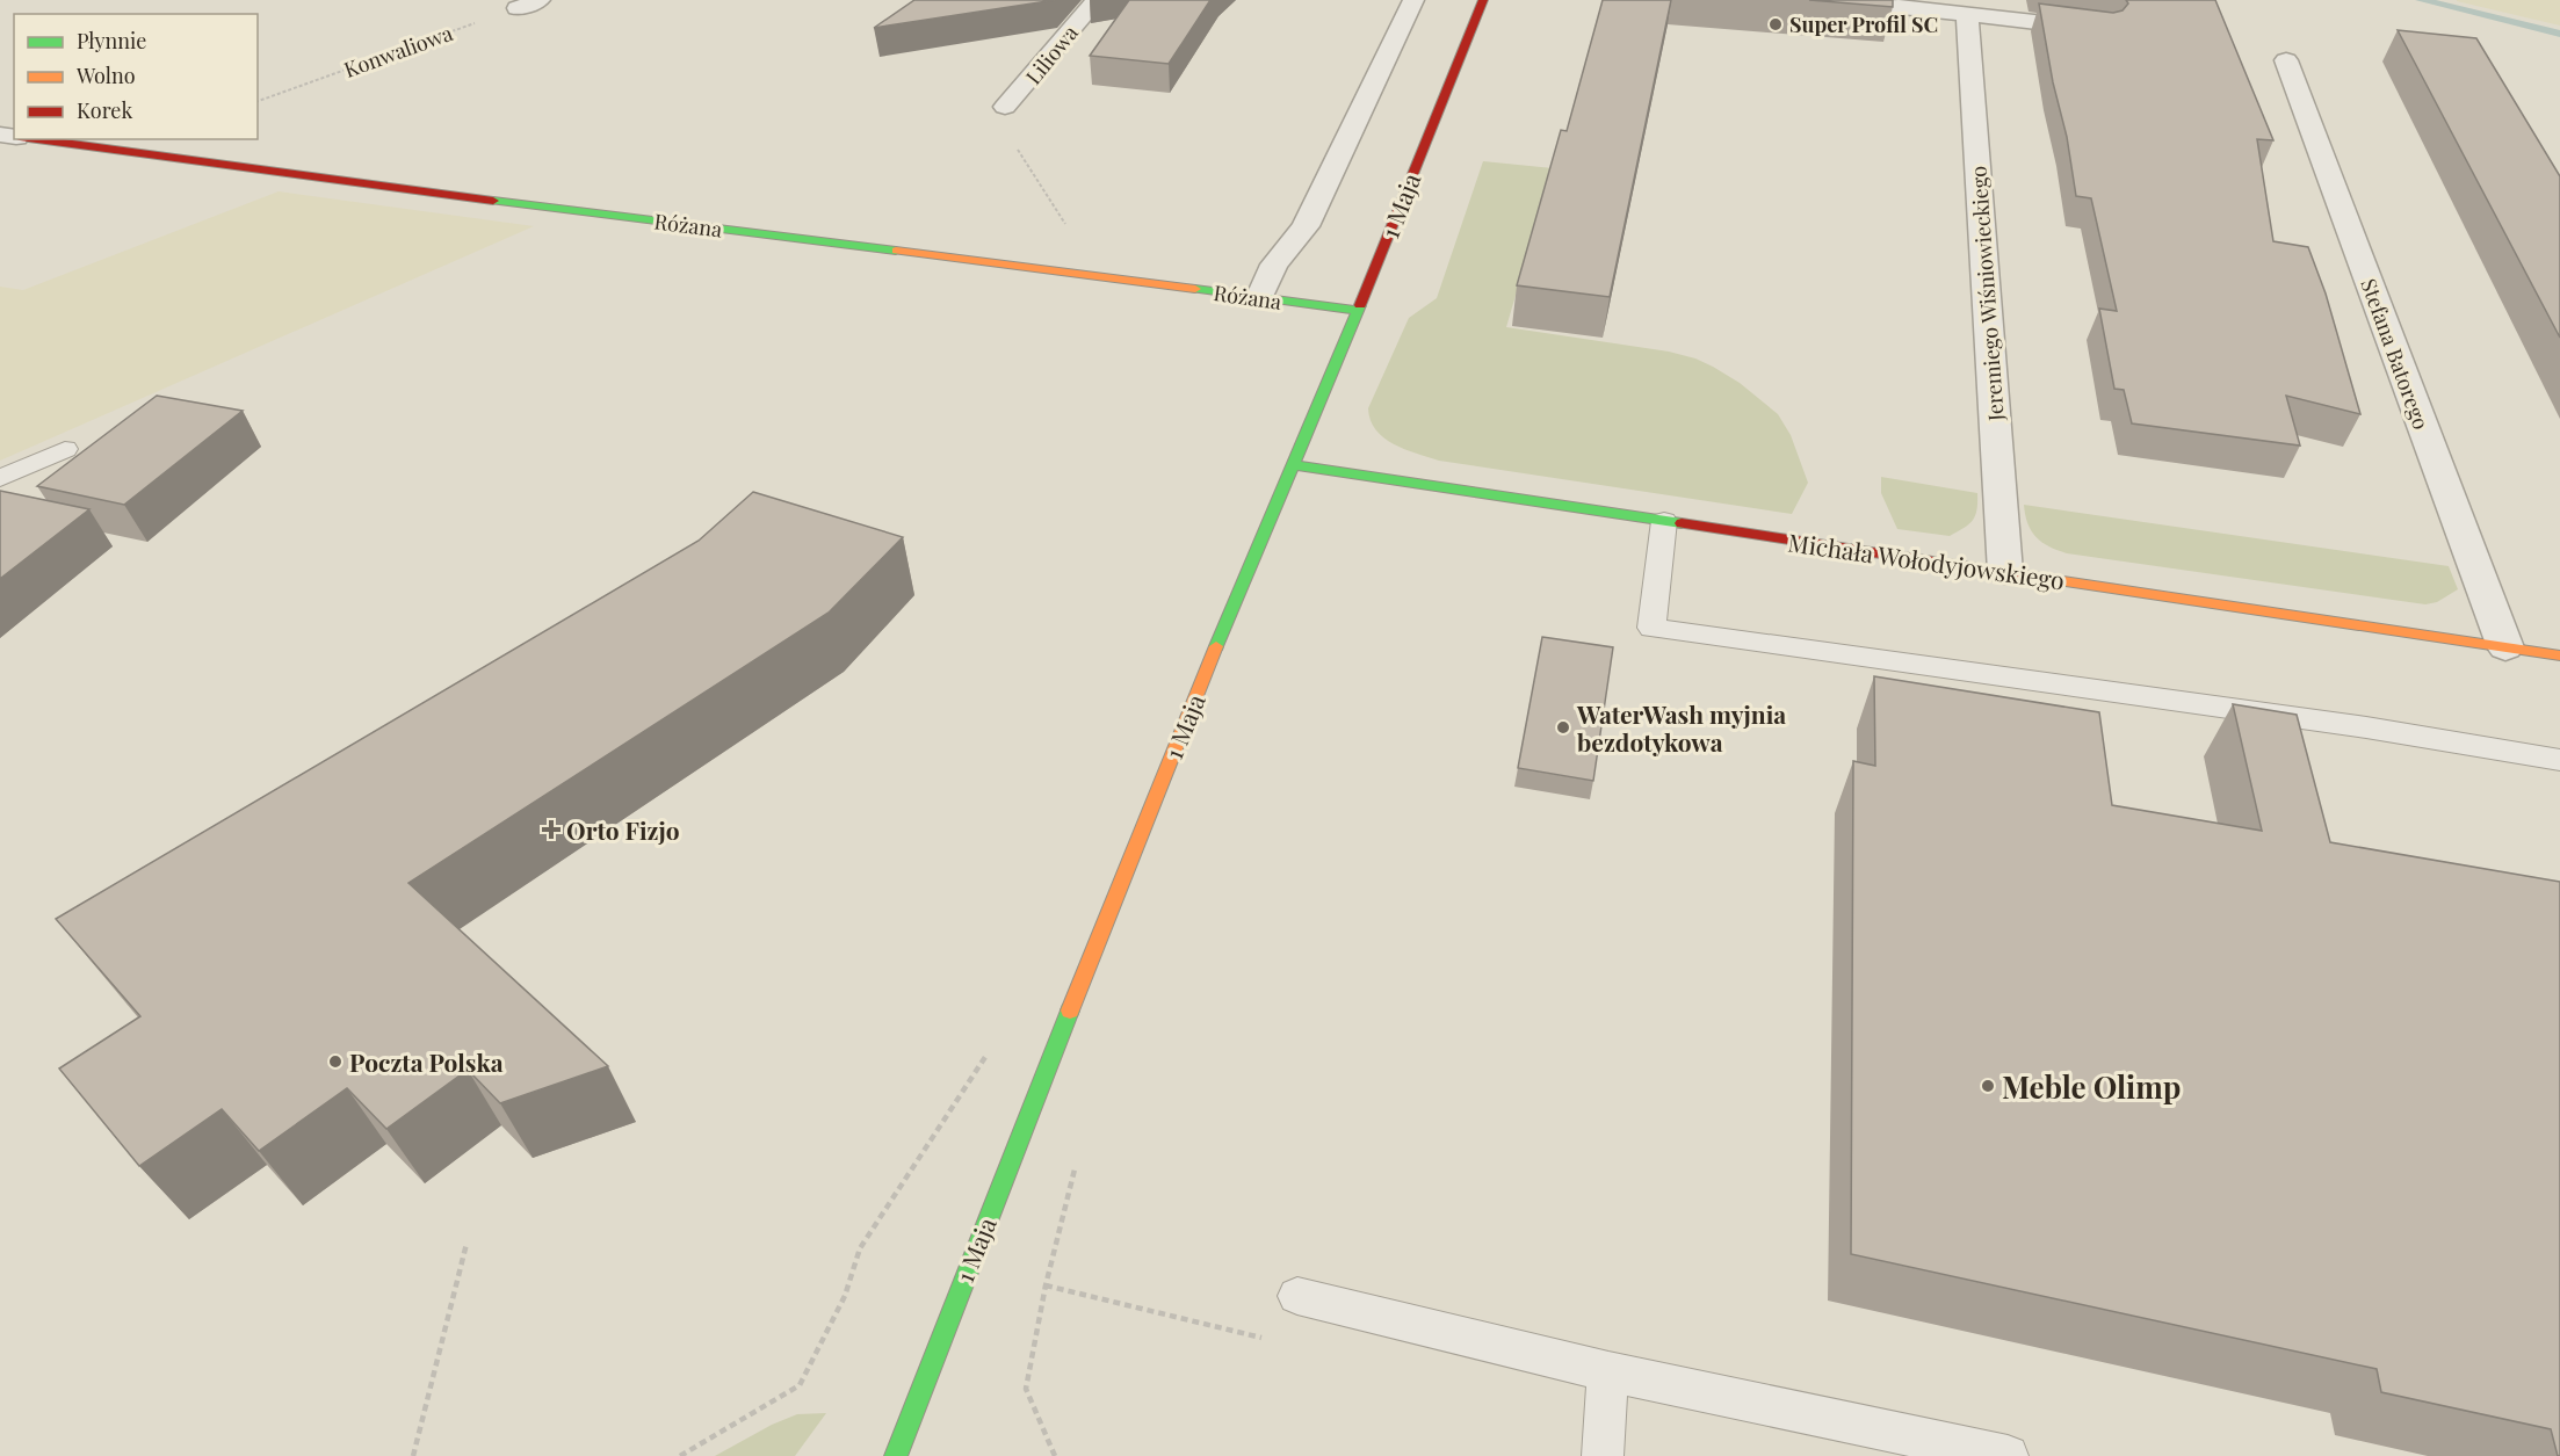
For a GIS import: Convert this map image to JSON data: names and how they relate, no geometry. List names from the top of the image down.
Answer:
{
  "streets": {
    "street": [
      "Liliowa",
      "1 Maja",
      "Różana",
      "Jeremiego Wiśniowieckiego",
      "Stefana Batorego",
      "Michała Wołodyjowskiego"
    ],
    "path": ["Konwaliowa"]
  },
  "crossings": [
    ["1 Maja", "Różana"],
    ["1 Maja", "Michała Wołodyjowskiego"],
    ["Jeremiego Wiśniowieckiego", "Michała Wołodyjowskiego"],
    ["Stefana Batorego", "Michała Wołodyjowskiego"]
  ],
  "places": {
    "other": [
      "Super Profil SC",
      "WaterWash myjnia bezdotykowa",
      "Poczta Polska",
      "Meble Olimp"
    ],
    "health": ["Orto Fizjo"]
  },
  "legend": ["Płynnie", "Wolno", "Korek"]
}
